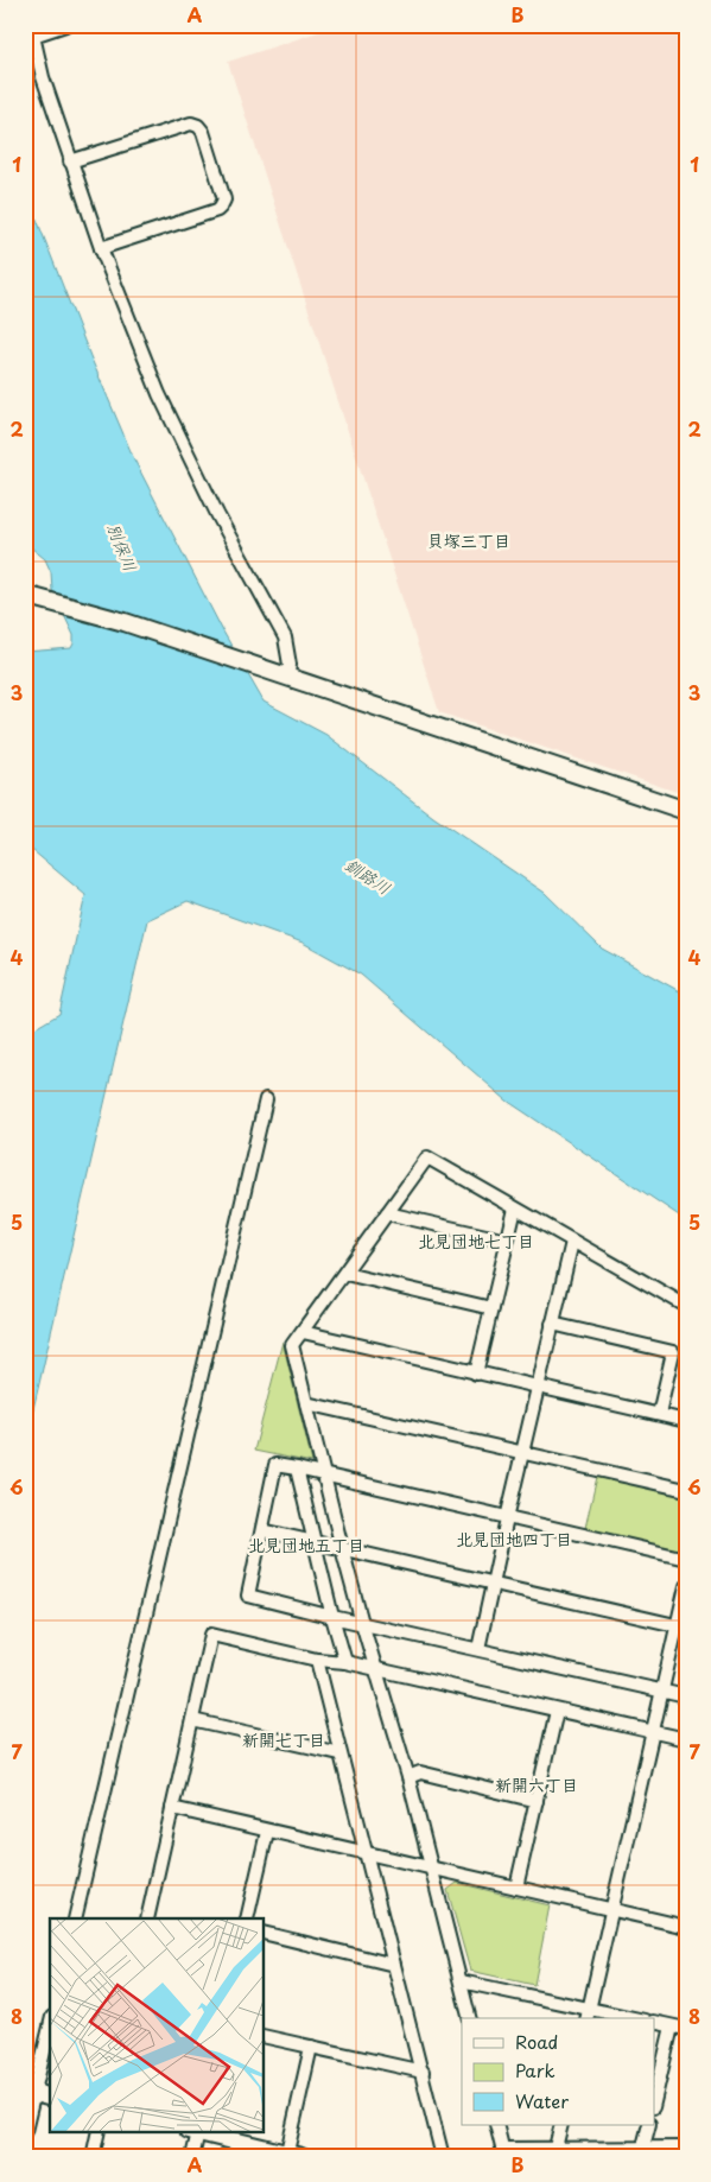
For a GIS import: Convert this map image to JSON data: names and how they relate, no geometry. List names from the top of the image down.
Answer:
{
  "districts": [
    "貝塚三丁目",
    "北見団地七丁目",
    "北見団地四丁目",
    "北見団地五丁目",
    "新開七丁目",
    "新開六丁目"
  ],
  "water": ["別保川", "釧路川"],
  "legend": ["Road", "Park", "Water"],
  "grid": {
    "columns": ["A", "B"],
    "rows": [
      "1",
      "2",
      "3",
      "4",
      "5",
      "6",
      "7",
      "8"
    ]
  }
}
